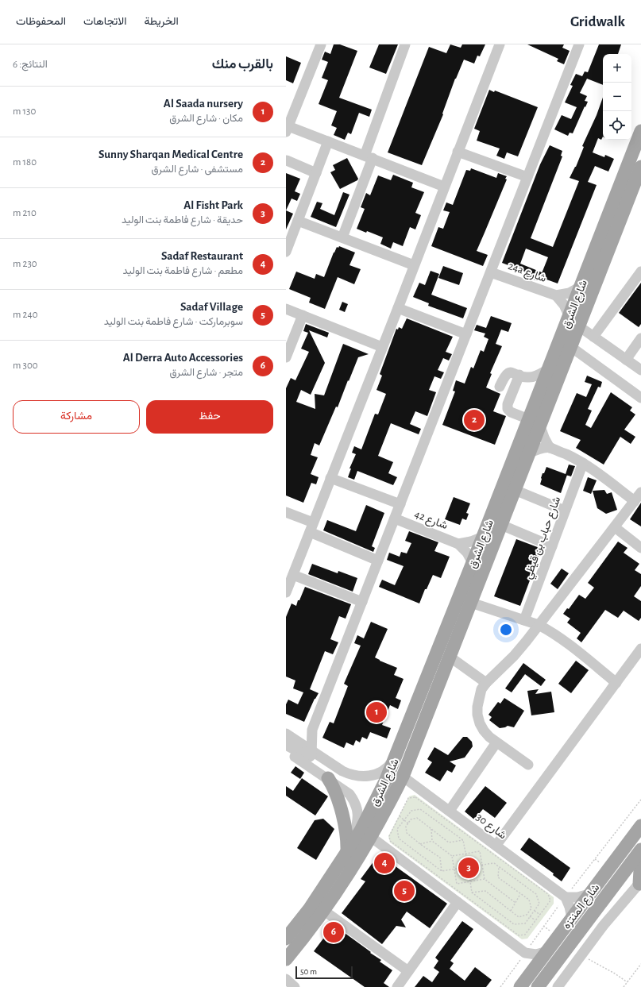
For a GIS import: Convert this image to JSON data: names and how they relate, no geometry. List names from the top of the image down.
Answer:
{
  "streets": {
    "main road": ["شارع الشرق", "شارع المنتزه"],
    "street": [
      "24a شارع",
      "شارع 42",
      "شارع حباب بن قيظي",
      "شارع 30"
    ]
  },
  "crossings": [
    ["24a شارع", "شارع الشرق"],
    ["شارع الشرق", "شارع 42"],
    ["شارع الشرق", "شارع 30"]
  ],
  "scale_bar": "50 m",
  "page": {
    "header": "Gridwalk",
    "nav": ["الخريطة", "الاتجاهات", "المحفوظات"],
    "heading": ["بالقرب منك", "النتائج: 6"],
    "map_buttons": ["+", "−"],
    "list": [
      {
        "mark": "1",
        "name": "Al Saada nursery",
        "note": "مكان · شارع الشرق",
        "value": "130 m"
      },
      {
        "mark": "2",
        "name": "Sunny Sharqan Medical Centre",
        "note": "مستشفى · شارع الشرق",
        "value": "180 m"
      },
      {
        "mark": "3",
        "name": "Al Fisht Park",
        "note": "حديقة · شارع فاطمة بنت الوليد",
        "value": "210 m"
      },
      {
        "mark": "4",
        "name": "Sadaf Restaurant",
        "note": "مطعم · شارع فاطمة بنت الوليد",
        "value": "230 m"
      },
      {
        "mark": "5",
        "name": "Sadaf Village",
        "note": "سوبرماركت · شارع فاطمة بنت الوليد",
        "value": "240 m"
      },
      {
        "mark": "6",
        "name": "Al Derra Auto Accessories",
        "note": "متجر · شارع الشرق",
        "value": "300 m"
      }
    ],
    "buttons": ["حفظ", "مشاركة"],
    "pins": [
      "2",
      "1",
      "4",
      "3",
      "5",
      "6"
    ],
    "scale": "50 m"
  }
}
